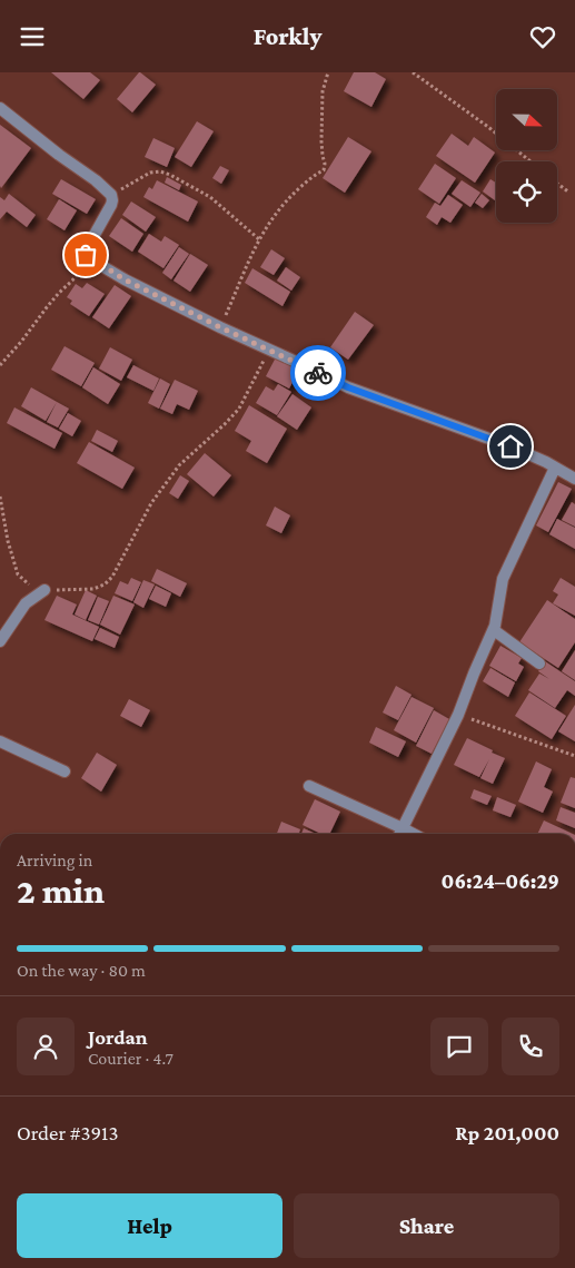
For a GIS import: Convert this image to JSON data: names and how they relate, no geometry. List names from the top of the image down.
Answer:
{
  "north": "right",
  "page": {
    "header": "Forkly",
    "heading": ["2 min", "Arriving in", "06:24–06:29"],
    "panel": [
      "Jordan",
      "Courier · 4.7",
      "Order #3913",
      "Rp 201,000"
    ],
    "bar": "On the way · 80 m",
    "buttons": ["Help", "Share"]
  }
}
